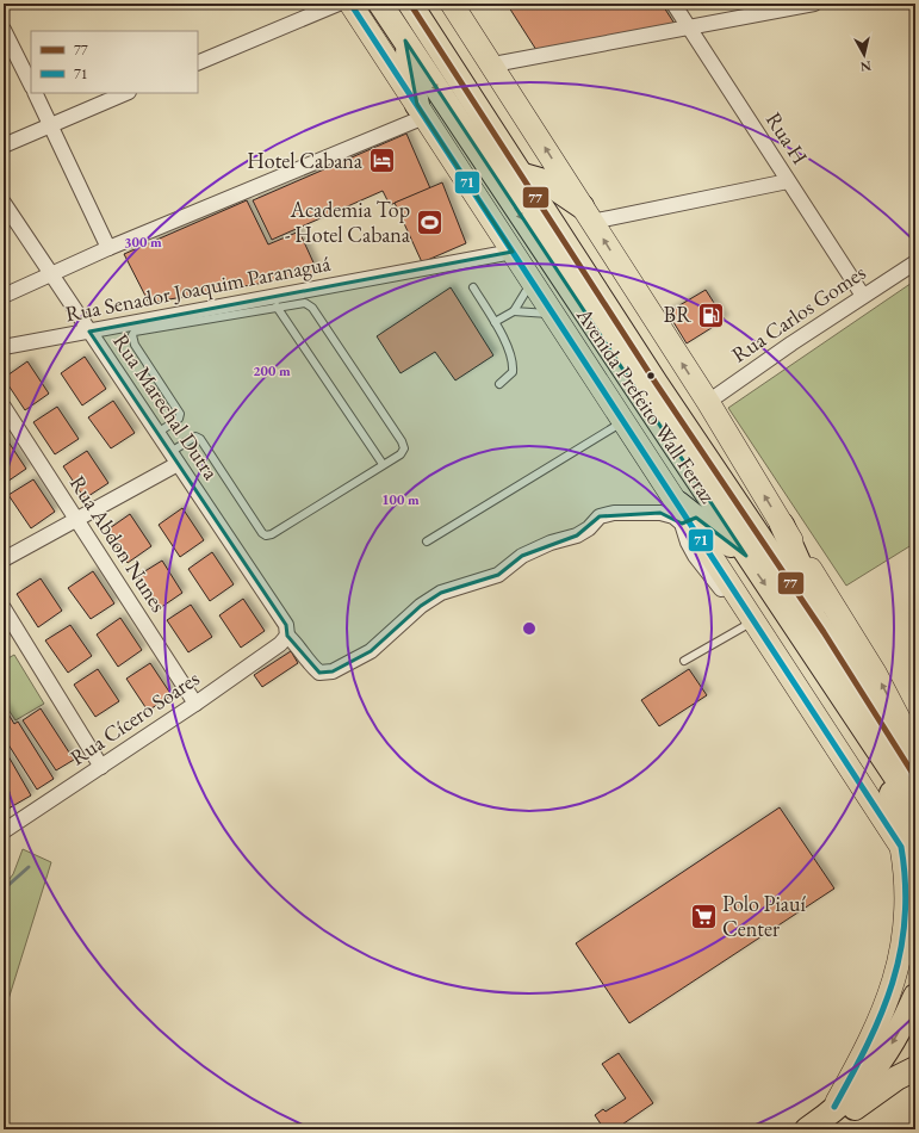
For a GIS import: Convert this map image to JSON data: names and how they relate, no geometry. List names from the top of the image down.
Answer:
{
  "streets": {
    "highway": ["Avenida Prefeito Wall Ferraz"],
    "street": [
      "Rua H",
      "Rua Senador Joaquim Paranaguá",
      "Rua Carlos Gomes",
      "Rua Marechal Dutra",
      "Rua Abdon Nunes",
      "Rua Cícero Soares"
    ]
  },
  "crossings": [
    ["Rua H", "Rua Carlos Gomes"],
    ["Rua Senador Joaquim Paranaguá", "Avenida Prefeito Wall Ferraz"],
    ["Rua Senador Joaquim Paranaguá", "Rua Marechal Dutra"],
    ["Rua Marechal Dutra", "Rua Cícero Soares"],
    ["Rua Abdon Nunes", "Rua Cícero Soares"]
  ],
  "places": {
    "hotel": ["Hotel Cabana"],
    "sports": ["Academia Top - Hotel Cabana"],
    "fuel station": ["BR"],
    "supermarket": ["Polo Piauí Center"]
  },
  "lines": ["transit line 77", "transit line 71"],
  "legend": ["77", "71"],
  "north": "bottom",
  "rings": ["300 m", "200 m", "100 m"]
}
